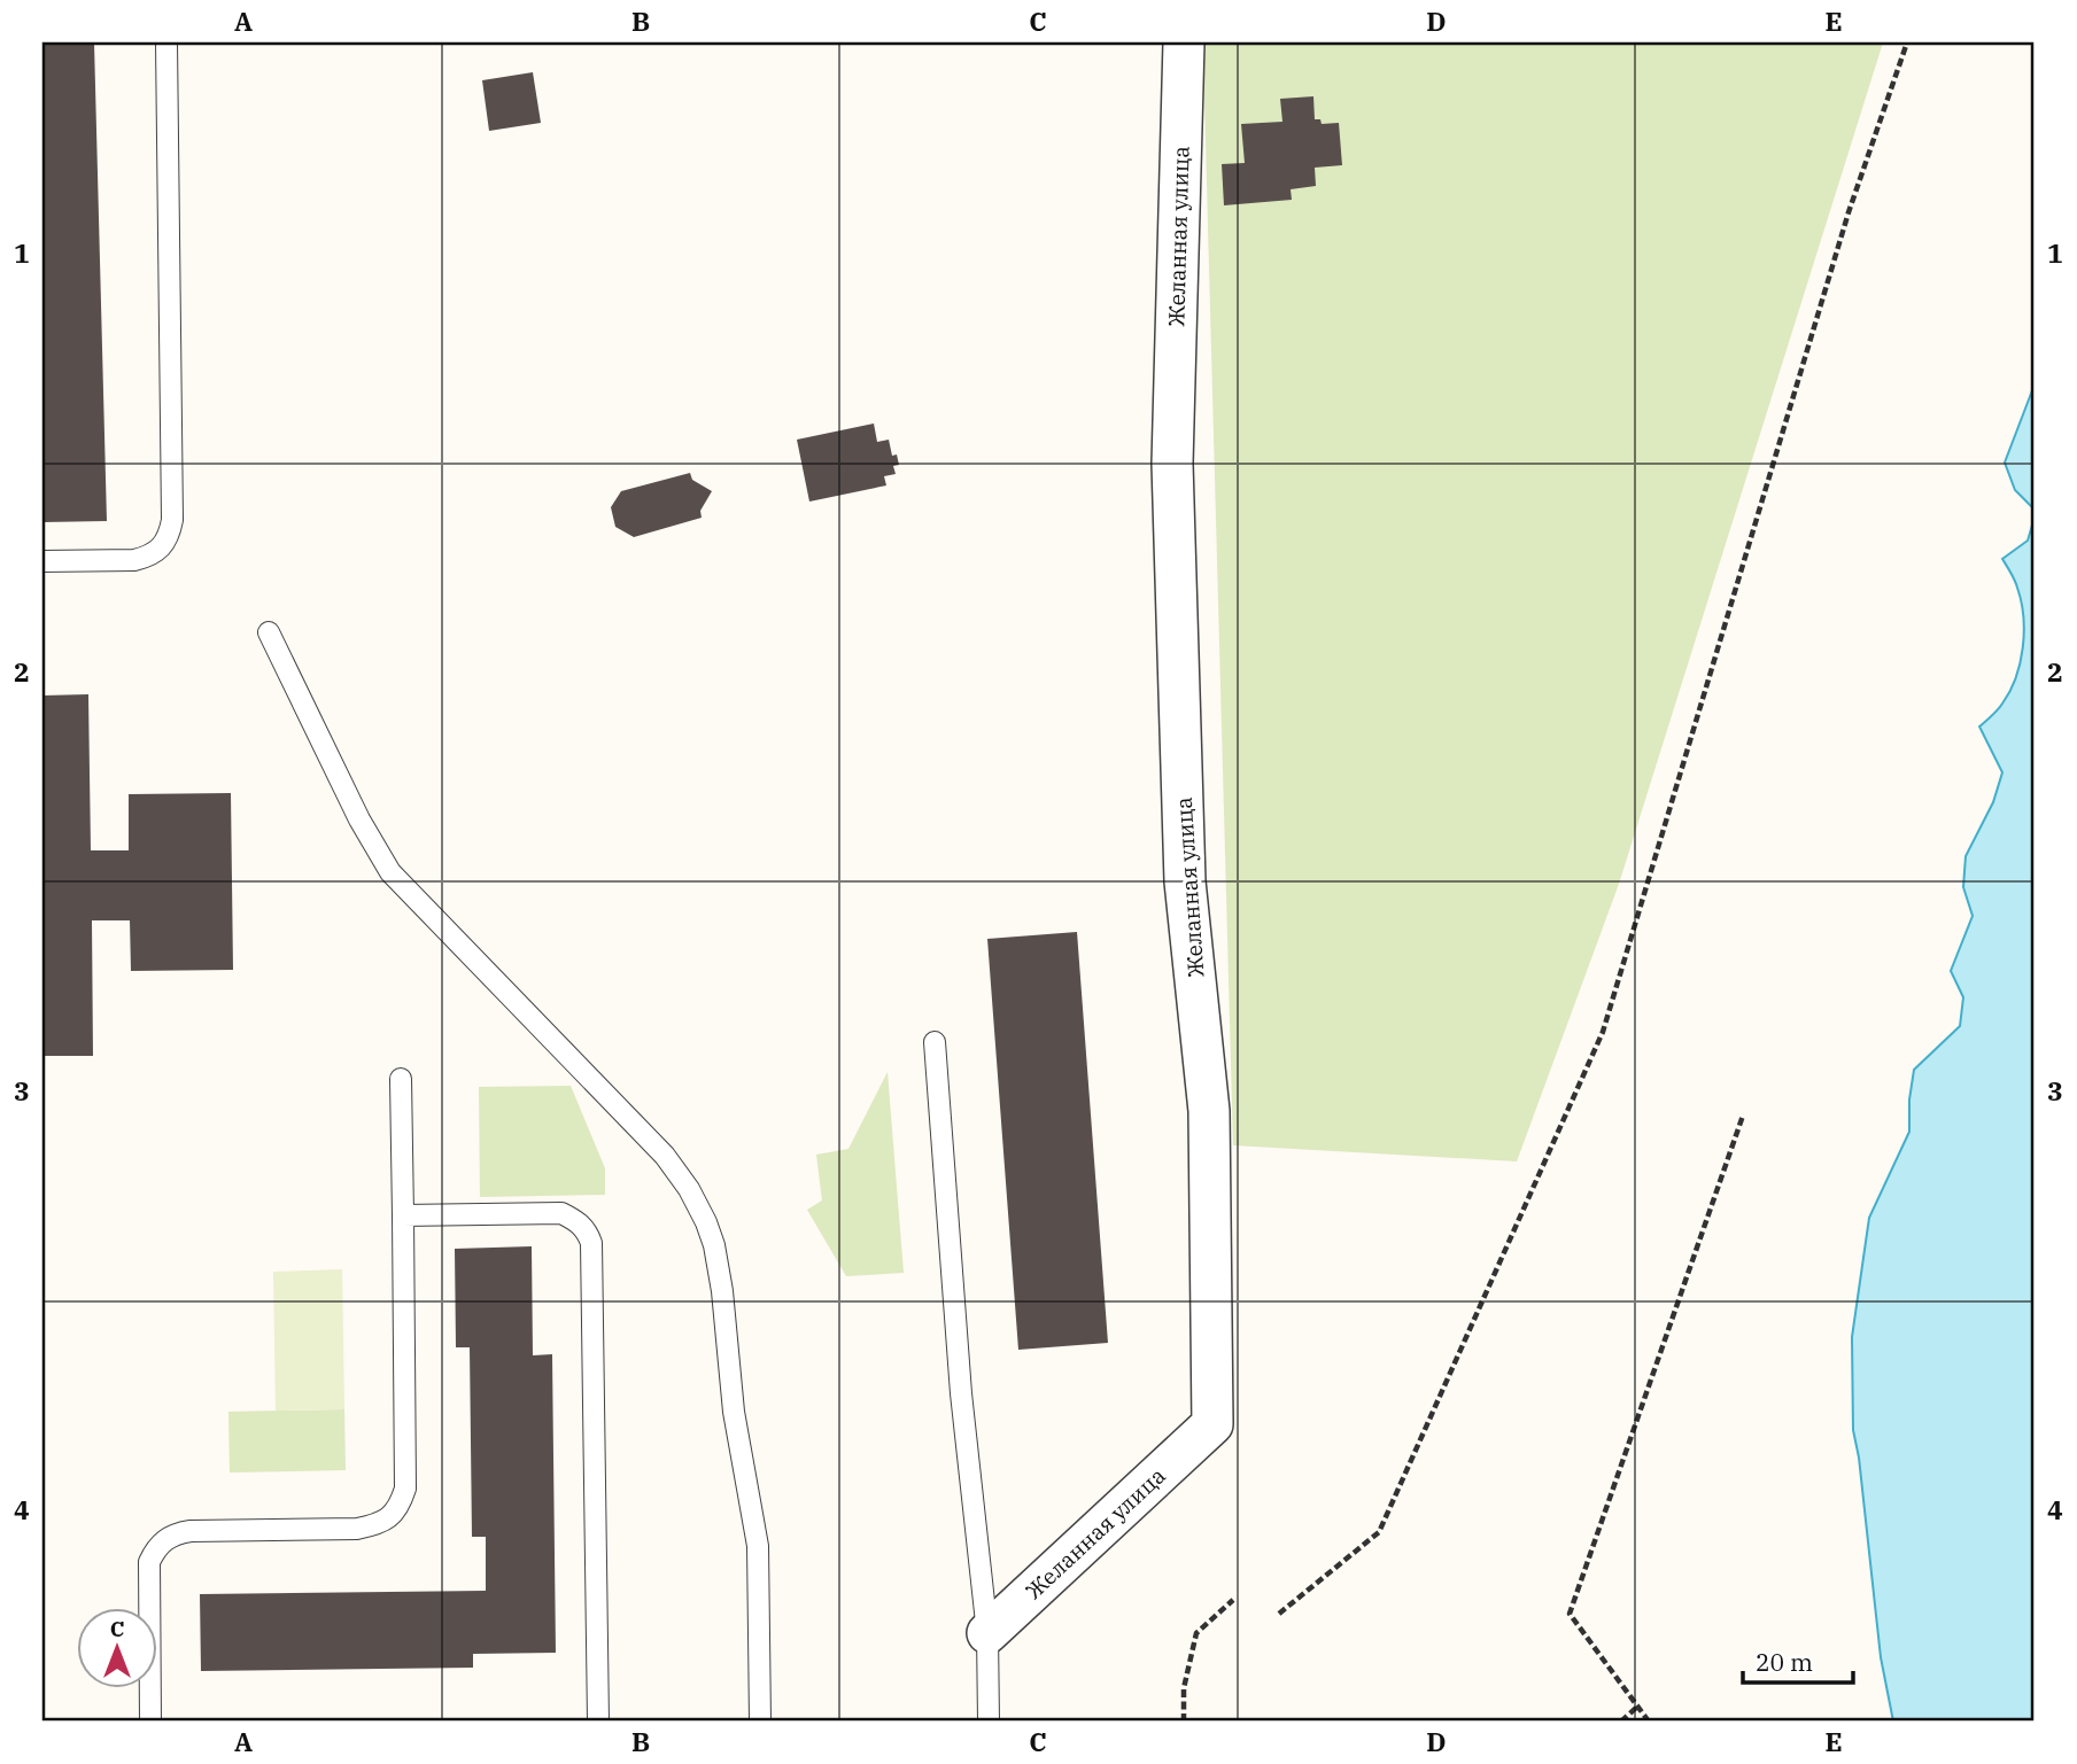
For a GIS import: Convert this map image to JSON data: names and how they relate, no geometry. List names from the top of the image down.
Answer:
{
  "streets": {
    "street": ["Желанная улица"]
  },
  "scale_bar": "20 m",
  "north": "top",
  "grid": {
    "columns": [
      "A",
      "B",
      "C",
      "D",
      "E"
    ],
    "rows": [
      "1",
      "2",
      "3",
      "4"
    ]
  }
}
